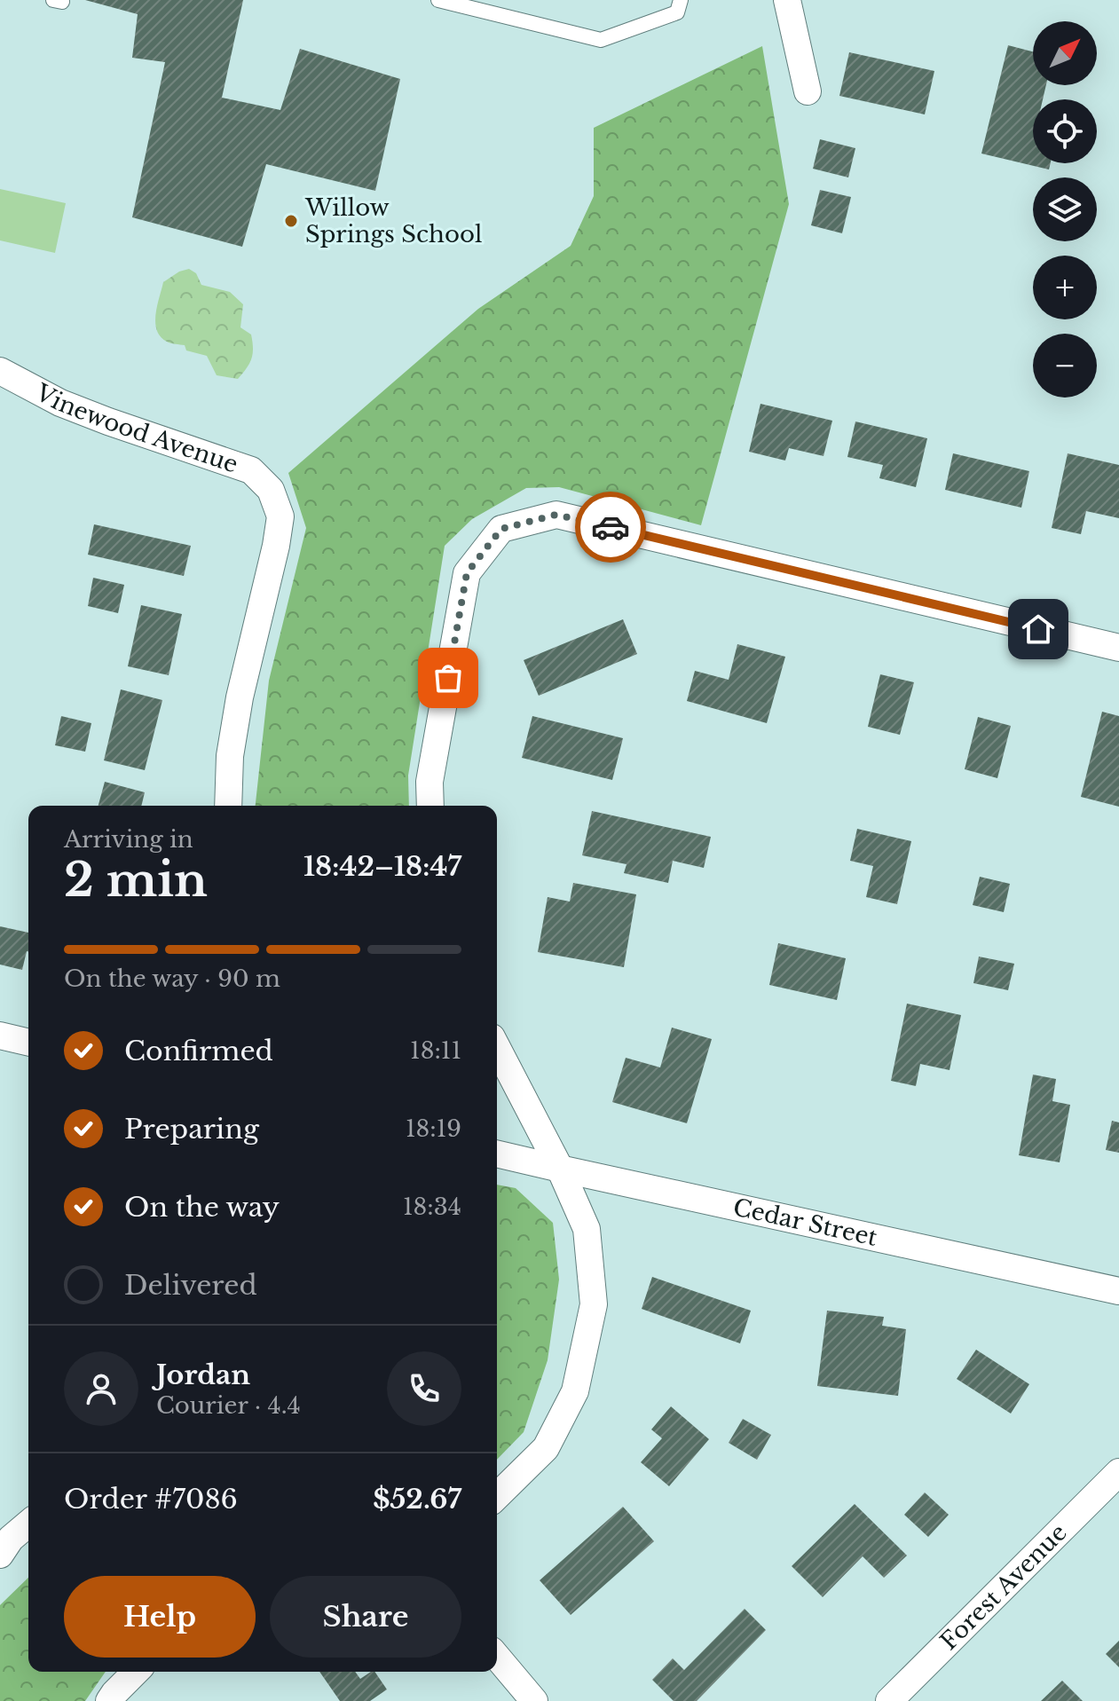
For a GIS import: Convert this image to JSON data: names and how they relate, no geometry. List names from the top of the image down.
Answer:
{
  "streets": {
    "street": ["Vinewood Avenue", "Cedar Street", "Forest Avenue"]
  },
  "places": ["Willow Springs School"],
  "north": "top right",
  "page": {
    "map_buttons": ["+", "−"],
    "heading": ["2 min", "Arriving in", "18:42–18:47"],
    "panel": [
      "Jordan",
      "Courier · 4.4",
      "Order #7086",
      "$52.67"
    ],
    "bar": "On the way · 90 m",
    "list": [
      ["Confirmed", "18:11"],
      ["Preparing", "18:19"],
      ["On the way", "18:34"],
      "Delivered"
    ],
    "buttons": ["Help", "Share"]
  }
}
